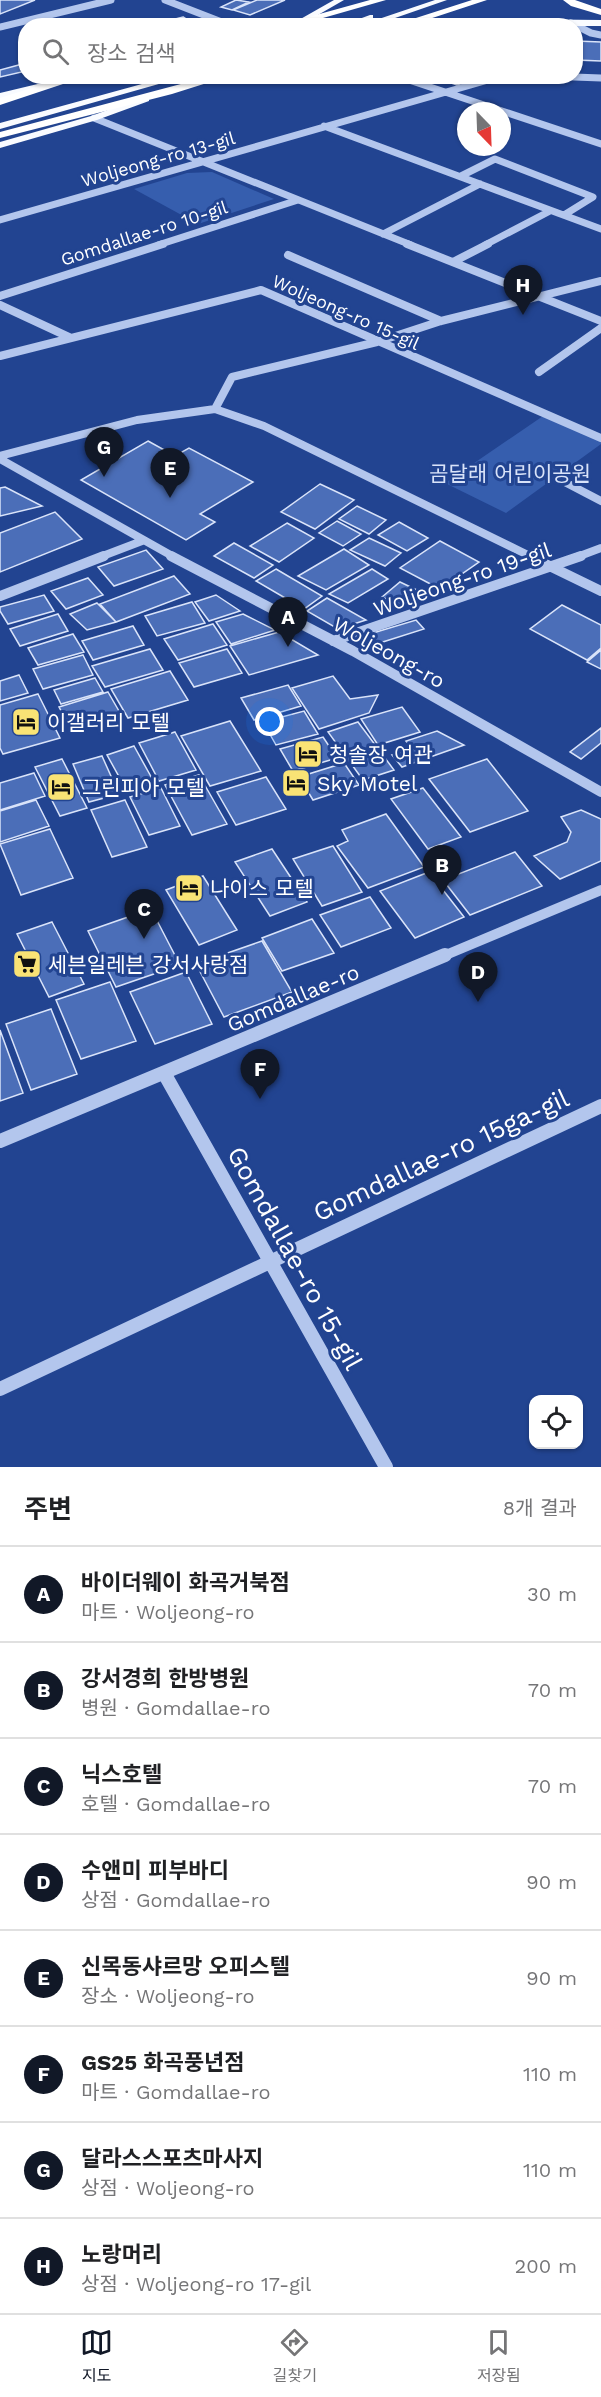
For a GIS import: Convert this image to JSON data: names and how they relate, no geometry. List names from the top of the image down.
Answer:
{
  "streets": {
    "street": [
      "Woljeong-ro 13-gil",
      "Gomdallae-ro 10-gil",
      "Woljeong-ro 15-gil",
      "Woljeong-ro 19-gil",
      "Woljeong-ro",
      "Gomdallae-ro",
      "Gomdallae-ro 15ga-gil",
      "Gomdallae-ro 15-gil"
    ]
  },
  "crossings": [
    ["Woljeong-ro 13-gil", "Gomdallae-ro 10-gil"],
    ["Woljeong-ro 19-gil", "Woljeong-ro"],
    ["Gomdallae-ro", "Gomdallae-ro 15-gil"],
    ["Gomdallae-ro 15ga-gil", "Gomdallae-ro 15-gil"]
  ],
  "parks": ["곰달래 어린이공원"],
  "places": {
    "hotel": [
      "이갤러리 모텔",
      "청솔장 여관",
      "Sky Motel",
      "그린피아 모텔",
      "나이스 모텔"
    ],
    "supermarket": ["세븐일레븐 강서사랑점"]
  },
  "north": "bottom right",
  "page": {
    "search": "장소 검색",
    "pins": [
      "H",
      "G",
      "E",
      "A",
      "B",
      "C",
      "D",
      "F"
    ],
    "heading": ["주변", "8개 결과"],
    "list": [
      {
        "mark": "A",
        "name": "바이더웨이 화곡거북점",
        "note": "마트 · Woljeong-ro",
        "value": "30 m"
      },
      {
        "mark": "B",
        "name": "강서경희 한방병원",
        "note": "병원 · Gomdallae-ro",
        "value": "70 m"
      },
      {
        "mark": "C",
        "name": "닉스호텔",
        "note": "호텔 · Gomdallae-ro",
        "value": "70 m"
      },
      {
        "mark": "D",
        "name": "수앤미 피부바디",
        "note": "상점 · Gomdallae-ro",
        "value": "90 m"
      },
      {
        "mark": "E",
        "name": "신목동샤르망 오피스텔",
        "note": "장소 · Woljeong-ro",
        "value": "90 m"
      },
      {
        "mark": "F",
        "name": "GS25 화곡풍년점",
        "note": "마트 · Gomdallae-ro",
        "value": "110 m"
      },
      {
        "mark": "G",
        "name": "달라스스포츠마사지",
        "note": "상점 · Woljeong-ro",
        "value": "110 m"
      },
      {
        "mark": "H",
        "name": "노랑머리",
        "note": "상점 · Woljeong-ro 17-gil",
        "value": "200 m"
      }
    ],
    "nav": ["지도", "길찾기", "저장됨"]
  }
}
